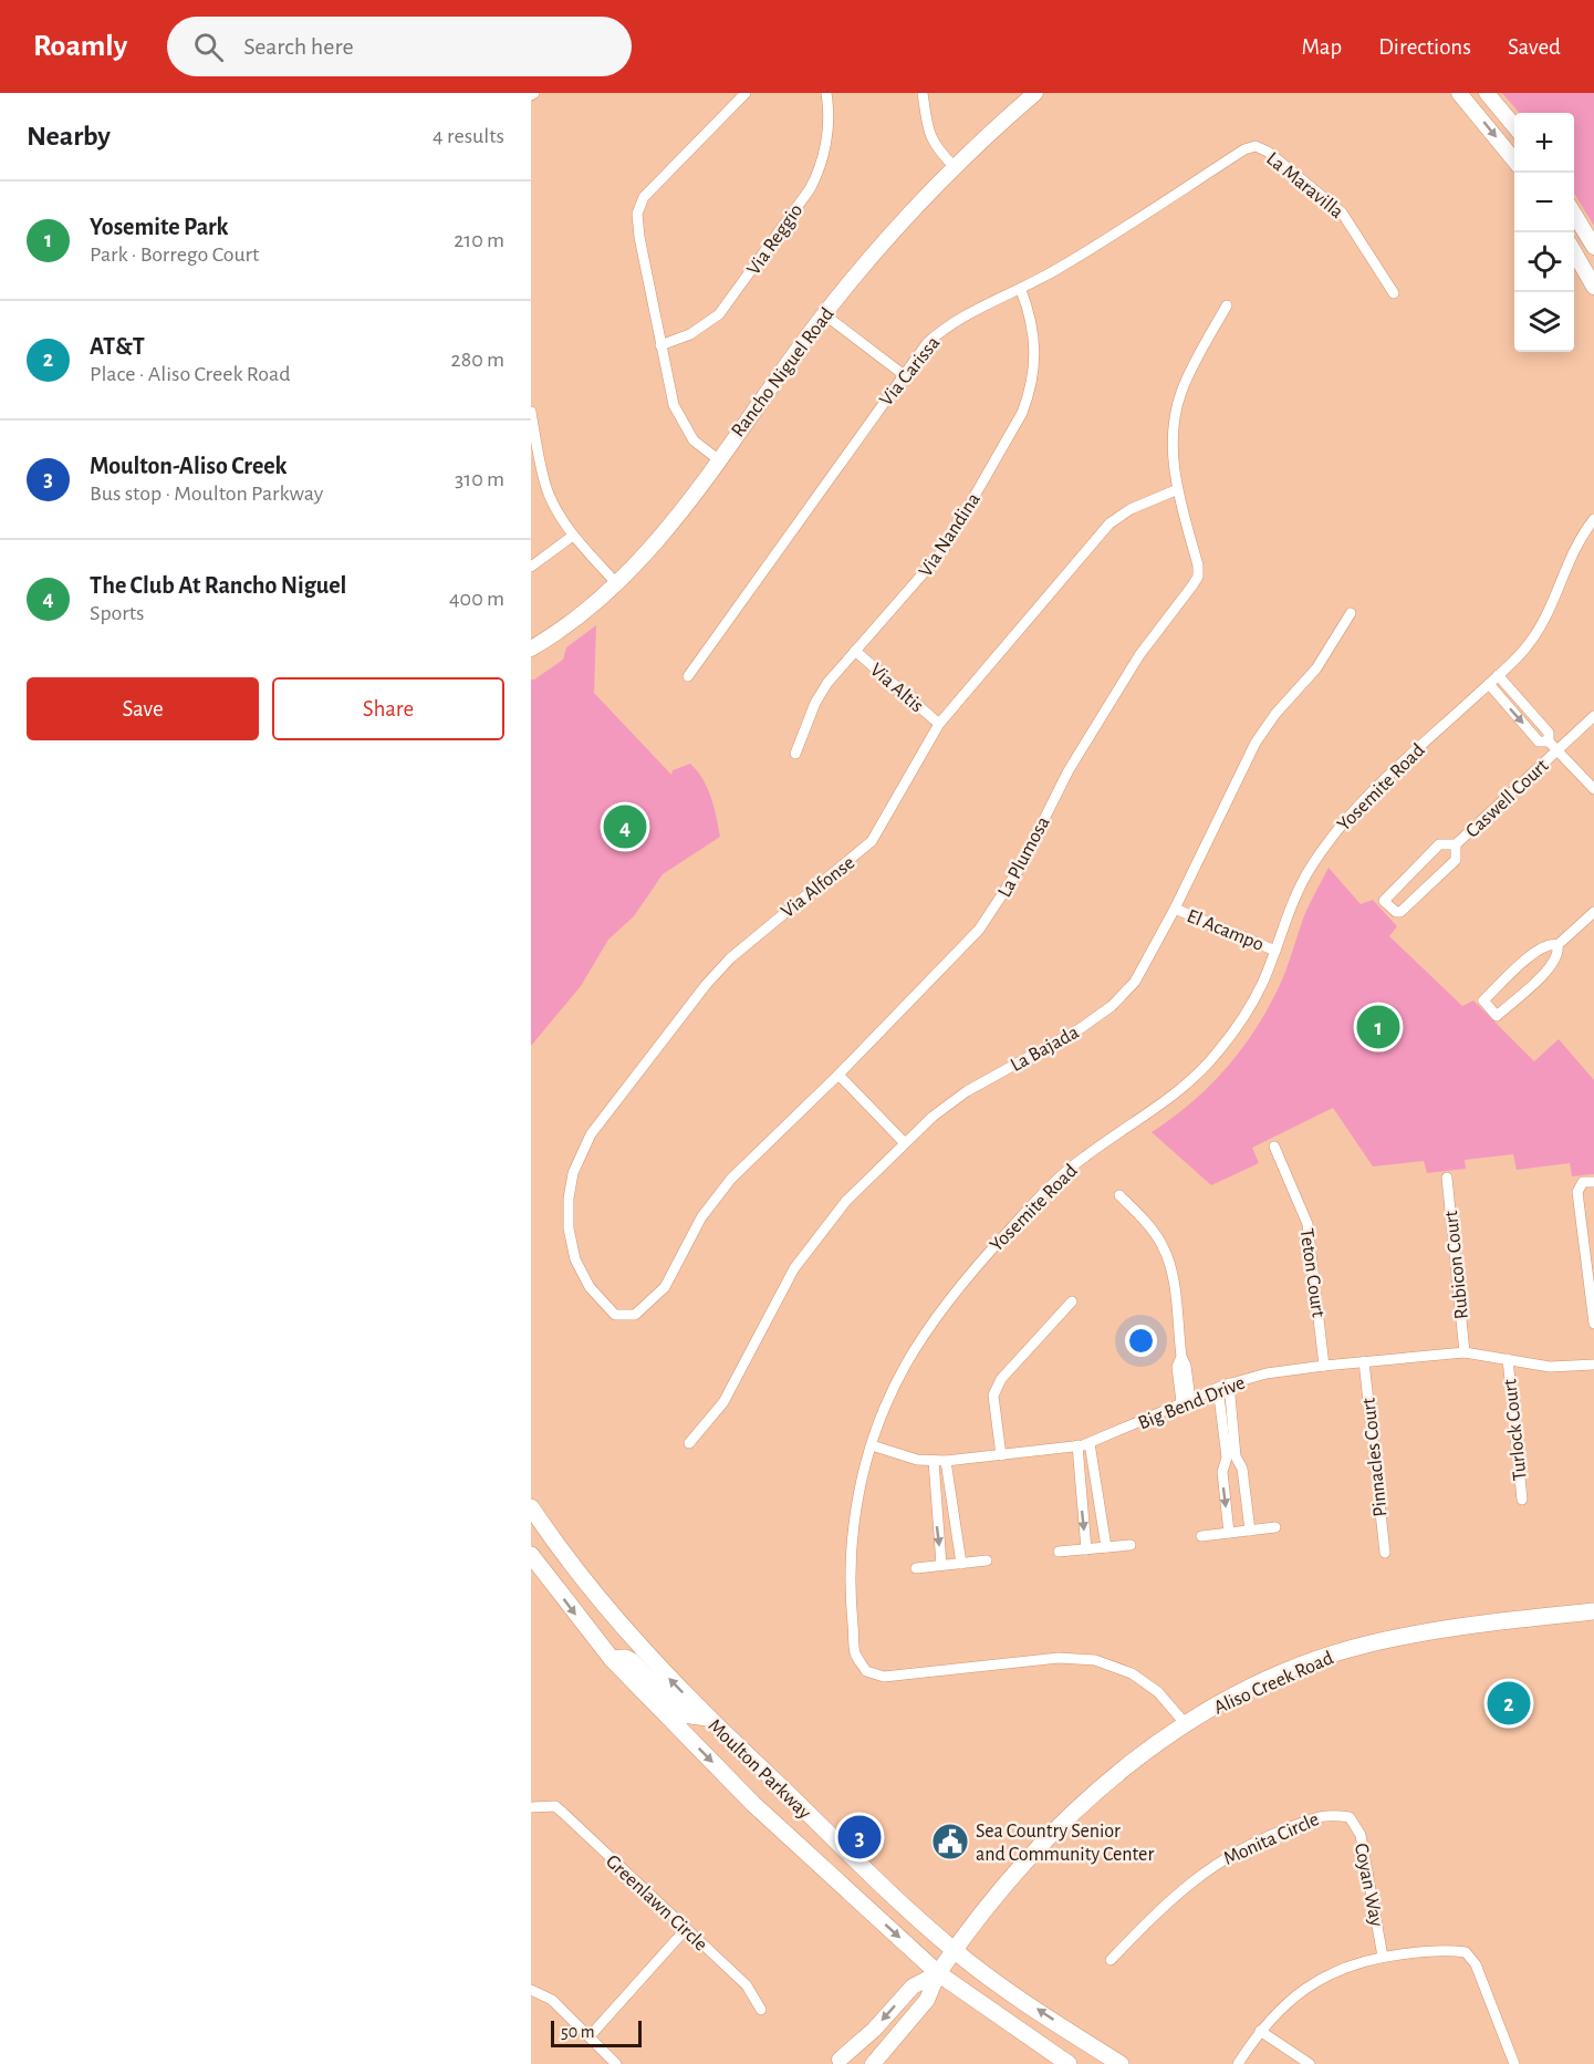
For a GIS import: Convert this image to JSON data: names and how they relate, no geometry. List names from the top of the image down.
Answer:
{
  "streets": {
    "main road": ["Aliso Creek Road", "Moulton Parkway"],
    "street": [
      "La Maravilla",
      "Via Reggio",
      "Via Carissa",
      "Rancho Niguel Road",
      "Via Nandina",
      "Via Altis",
      "Yosemite Road",
      "Caswell Court",
      "La Plumosa",
      "Via Alfonse",
      "El Acampo",
      "La Bajada",
      "Rubicon Court",
      "Teton Court",
      "Big Bend Drive",
      "Turlock Court",
      "Pinnacles Court",
      "Monita Circle",
      "Coyan Way",
      "Greenlawn Circle"
    ]
  },
  "crossings": [
    ["La Maravilla", "Via Carissa"],
    ["Via Carissa", "Via Nandina"],
    ["Via Nandina", "Via Altis"],
    ["Via Altis", "Via Alfonse"],
    ["Yosemite Road", "El Acampo"],
    ["Yosemite Road", "Big Bend Drive"],
    ["Yosemite Road", "Aliso Creek Road"],
    ["La Plumosa", "Via Alfonse"],
    ["El Acampo", "La Bajada"],
    ["Rubicon Court", "Big Bend Drive"],
    ["Teton Court", "Big Bend Drive"],
    ["Big Bend Drive", "Turlock Court"],
    ["Big Bend Drive", "Pinnacles Court"],
    ["Aliso Creek Road", "Moulton Parkway"],
    ["Monita Circle", "Coyan Way"]
  ],
  "places": {
    "public building": ["Sea Country Senior and Community Center"]
  },
  "scale_bar": "50 m",
  "page": {
    "header": "Roamly",
    "search": "Search here",
    "nav": ["Map", "Directions", "Saved"],
    "heading": ["Nearby", "4 results"],
    "map_buttons": ["+", "−"],
    "list": [
      {
        "mark": "1",
        "name": "Yosemite Park",
        "note": "Park · Borrego Court",
        "value": "210 m"
      },
      {
        "mark": "2",
        "name": "AT&T",
        "note": "Place · Aliso Creek Road",
        "value": "280 m"
      },
      {
        "mark": "3",
        "name": "Moulton-Aliso Creek",
        "note": "Bus stop · Moulton Parkway",
        "value": "310 m"
      },
      {
        "mark": "4",
        "name": "The Club At Rancho Niguel",
        "note": "Sports",
        "value": "400 m"
      }
    ],
    "buttons": ["Save", "Share"],
    "pins": [
      "4",
      "1",
      "2",
      "3"
    ],
    "scale": "50 m"
  }
}
